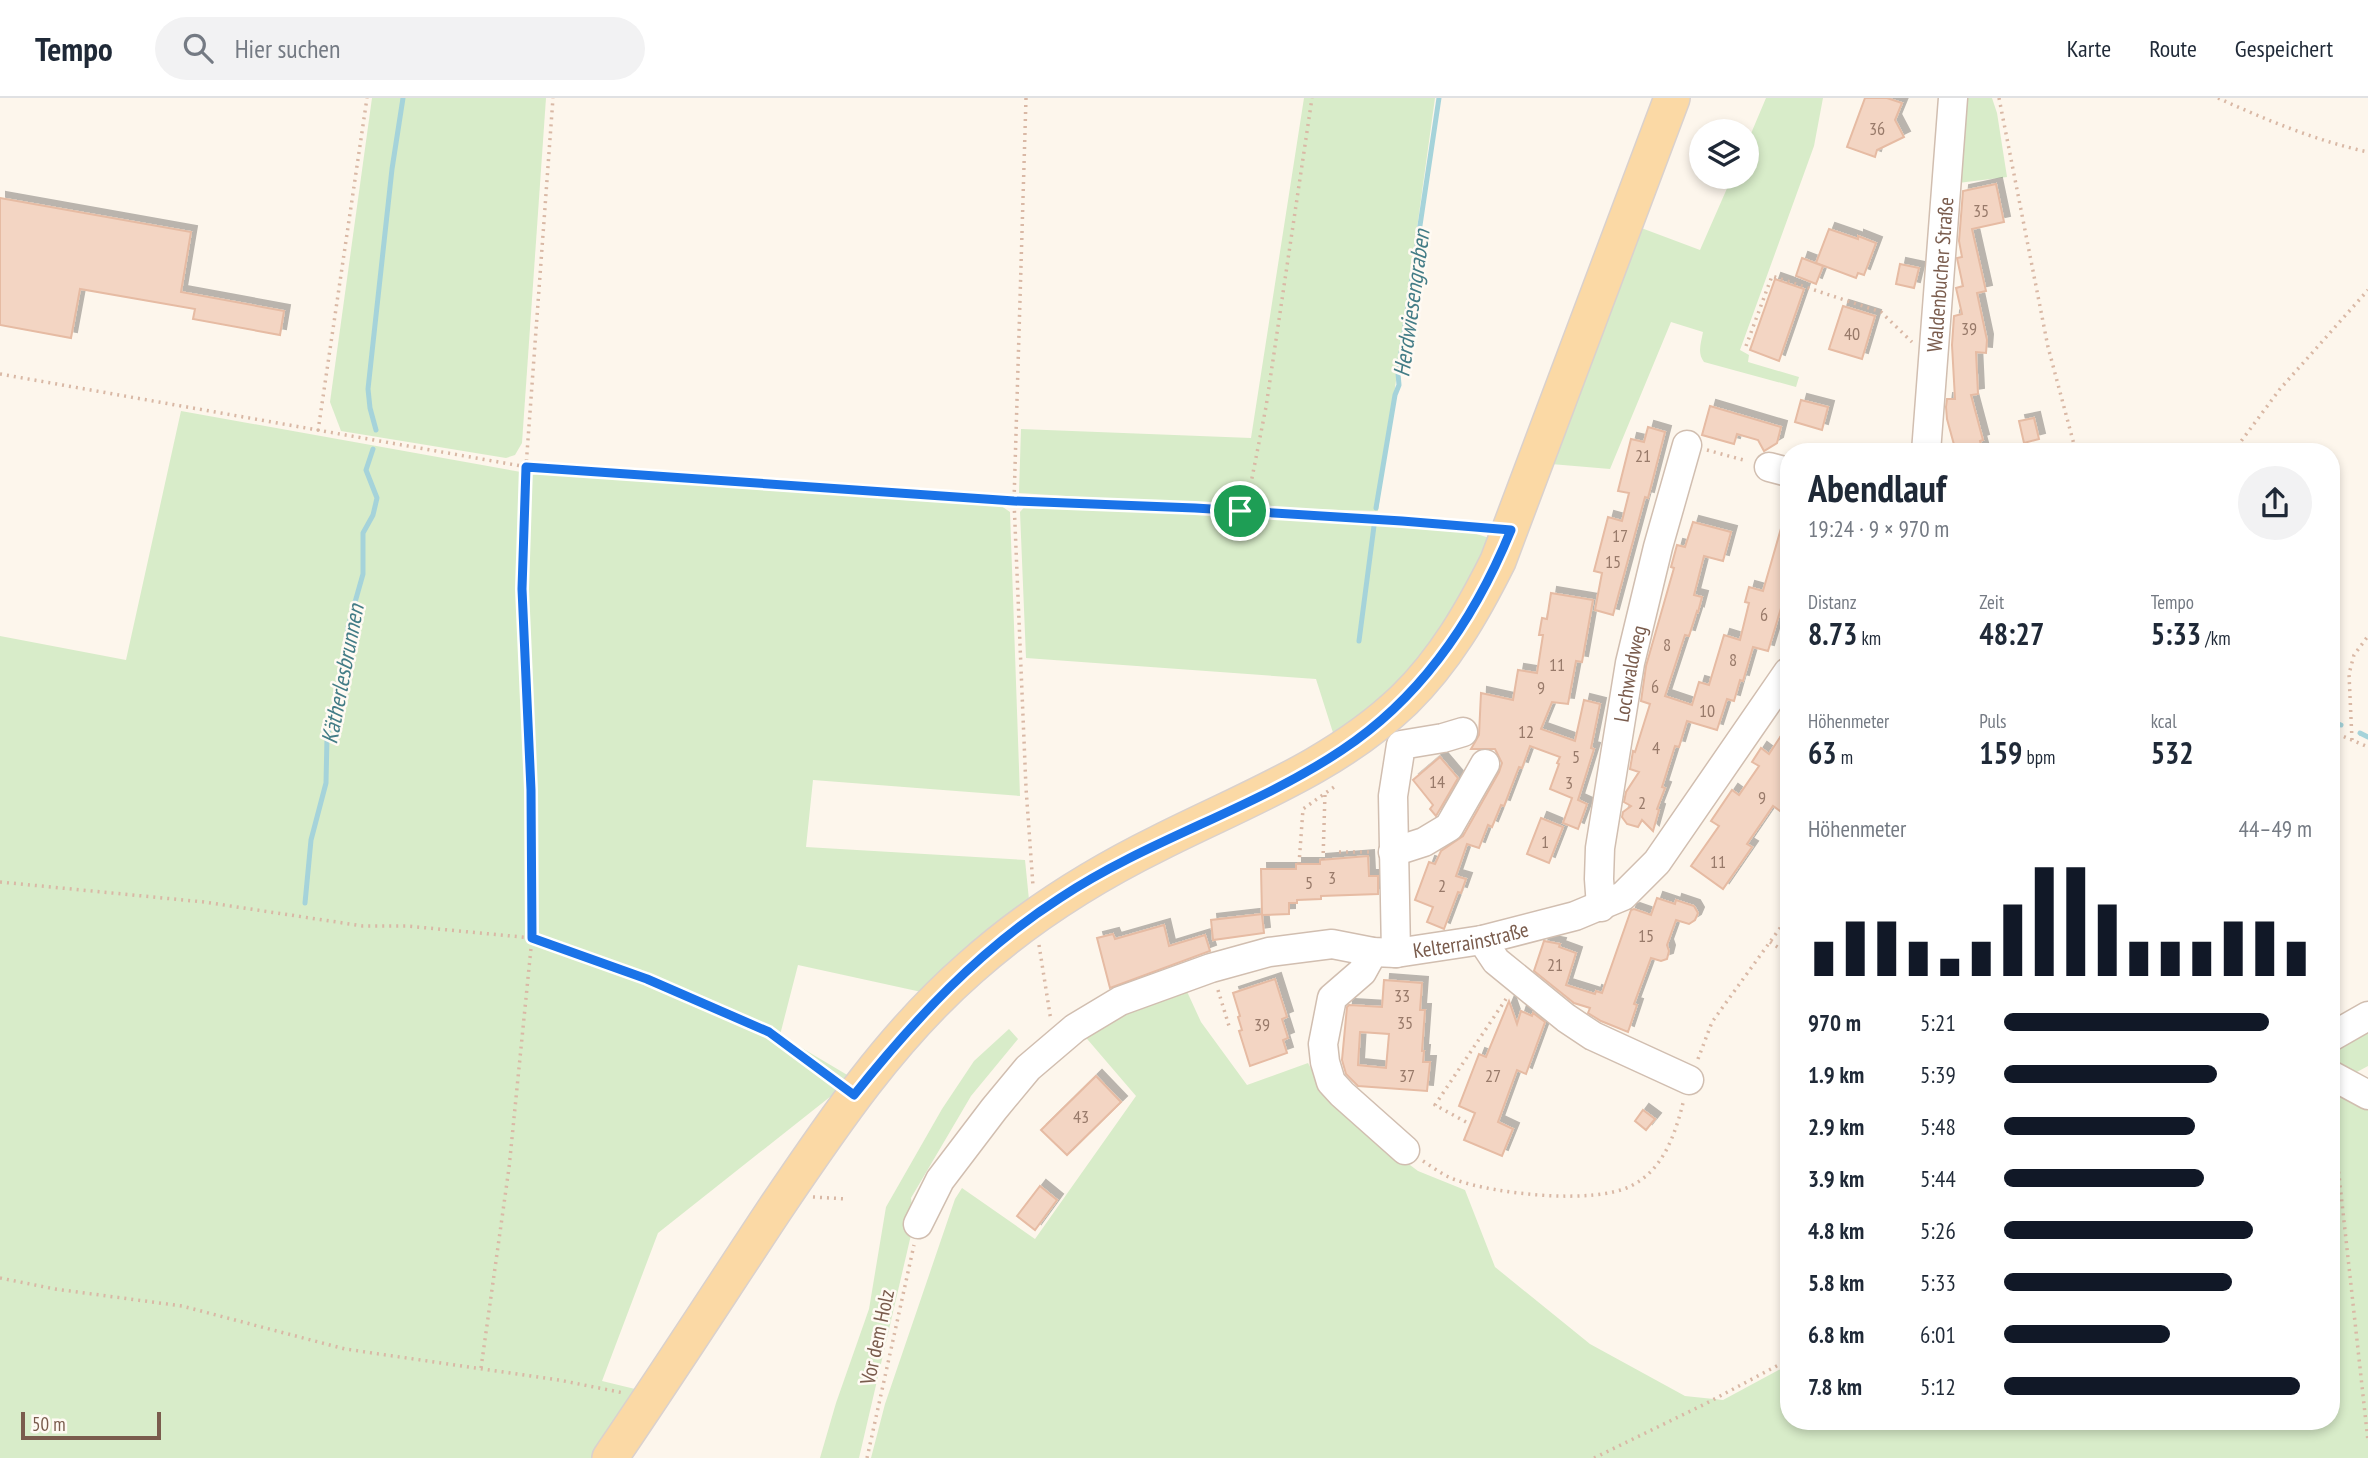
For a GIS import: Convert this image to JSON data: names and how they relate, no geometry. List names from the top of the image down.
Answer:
{
  "streets": {
    "street": ["Waldenbucher Straße", "Lochwaldweg", "Kelterrainstraße"],
    "path": ["Vor dem Holz"]
  },
  "crossings": [
    ["Lochwaldweg", "Kelterrainstraße"],
    ["Kelterrainstraße", "Vor dem Holz"]
  ],
  "water": ["Herdwiesengraben", "Kätherlesbrunnen"],
  "house_numbers": [
    "36",
    "35",
    "39",
    "40",
    "21",
    "17",
    "15",
    "6",
    "8",
    "8",
    "11",
    "6",
    "9",
    "10",
    "12",
    "4",
    "5",
    "14",
    "3",
    "9",
    "2",
    "1",
    "11",
    "3",
    "5",
    "2",
    "15",
    "21",
    "33",
    "35",
    "39",
    "37",
    "27",
    "43"
  ],
  "scale_bar": "50 m",
  "page": {
    "header": "Tempo",
    "search": "Hier suchen",
    "nav": ["Karte", "Route", "Gespeichert"],
    "heading": ["Abendlauf", "19:24 · 9 × 970 m"],
    "stats": [
      ["Distanz", "8.73 km"],
      ["Zeit", "48:27"],
      ["Tempo", "5:33 /km"],
      ["Höhenmeter", "63 m"],
      ["Puls", "159 bpm"],
      ["kcal", "532"]
    ],
    "chart": ["Höhenmeter", "44–49 m"],
    "list": [
      {
        "name": "970 m",
        "note": "5:21"
      },
      {
        "name": "1.9 km",
        "note": "5:39"
      },
      {
        "name": "2.9 km",
        "note": "5:48"
      },
      {
        "name": "3.9 km",
        "note": "5:44"
      },
      {
        "name": "4.8 km",
        "note": "5:26"
      },
      {
        "name": "5.8 km",
        "note": "5:33"
      },
      {
        "name": "6.8 km",
        "note": "6:01"
      },
      {
        "name": "7.8 km",
        "note": "5:12"
      }
    ],
    "scale": "50 m"
  }
}
